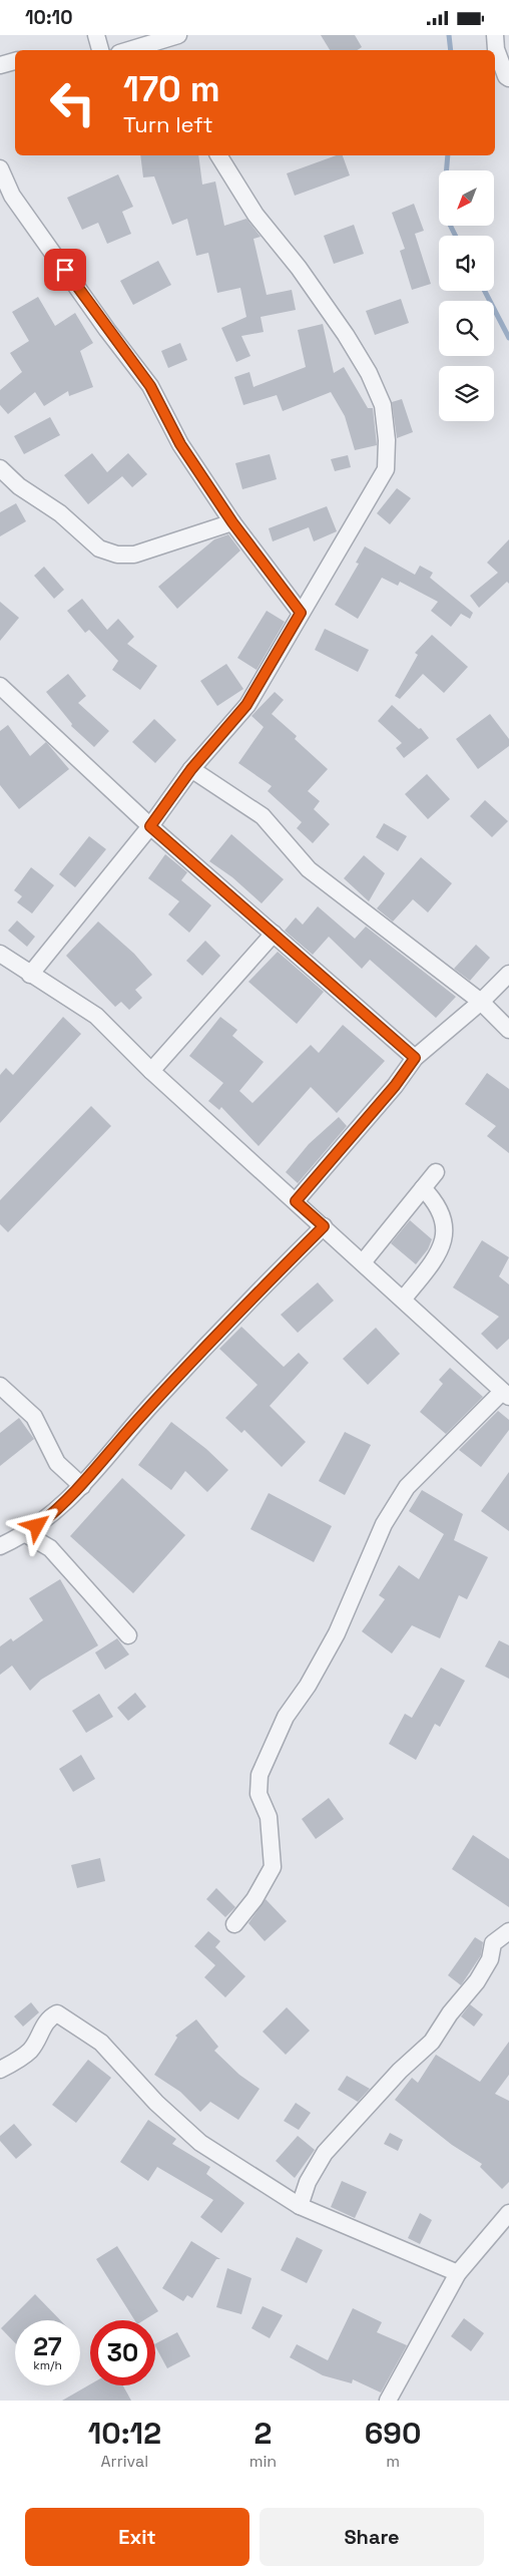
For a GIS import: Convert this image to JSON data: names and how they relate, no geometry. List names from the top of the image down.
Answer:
{
  "north": "bottom left",
  "page": {
    "status": "10:10",
    "turn": ["170 m", "Turn left"],
    "speed": "27 km/h",
    "limit": "30",
    "eta": [
      "10:12",
      "Arrival",
      "2",
      "min",
      "690",
      "m"
    ],
    "buttons": ["Exit", "Share"]
  }
}
